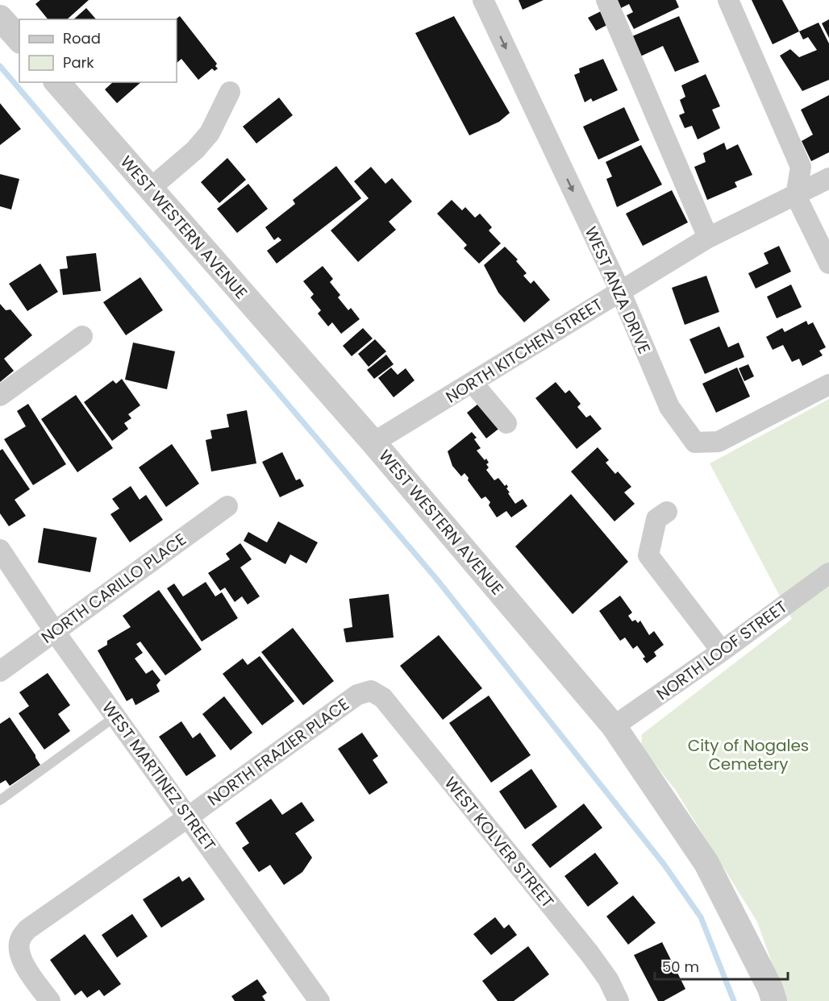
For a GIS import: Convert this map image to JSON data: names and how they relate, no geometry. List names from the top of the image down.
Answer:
{
  "streets": {
    "street": [
      "WEST WESTERN AVENUE",
      "WEST ANZA DRIVE",
      "NORTH KITCHEN STREET",
      "NORTH CARILLO PLACE",
      "NORTH LOOF STREET",
      "NORTH FRAZIER PLACE",
      "WEST MARTINEZ STREET",
      "WEST KOLVER STREET"
    ]
  },
  "crossings": [
    ["WEST WESTERN AVENUE", "NORTH KITCHEN STREET"],
    ["WEST WESTERN AVENUE", "NORTH LOOF STREET"],
    ["WEST ANZA DRIVE", "NORTH KITCHEN STREET"],
    ["NORTH CARILLO PLACE", "WEST MARTINEZ STREET"],
    ["NORTH FRAZIER PLACE", "WEST MARTINEZ STREET"],
    ["NORTH FRAZIER PLACE", "WEST KOLVER STREET"]
  ],
  "parks": ["City of Nogales Cemetery"],
  "legend": ["Road", "Park"],
  "scale_bar": "50 m"
}
